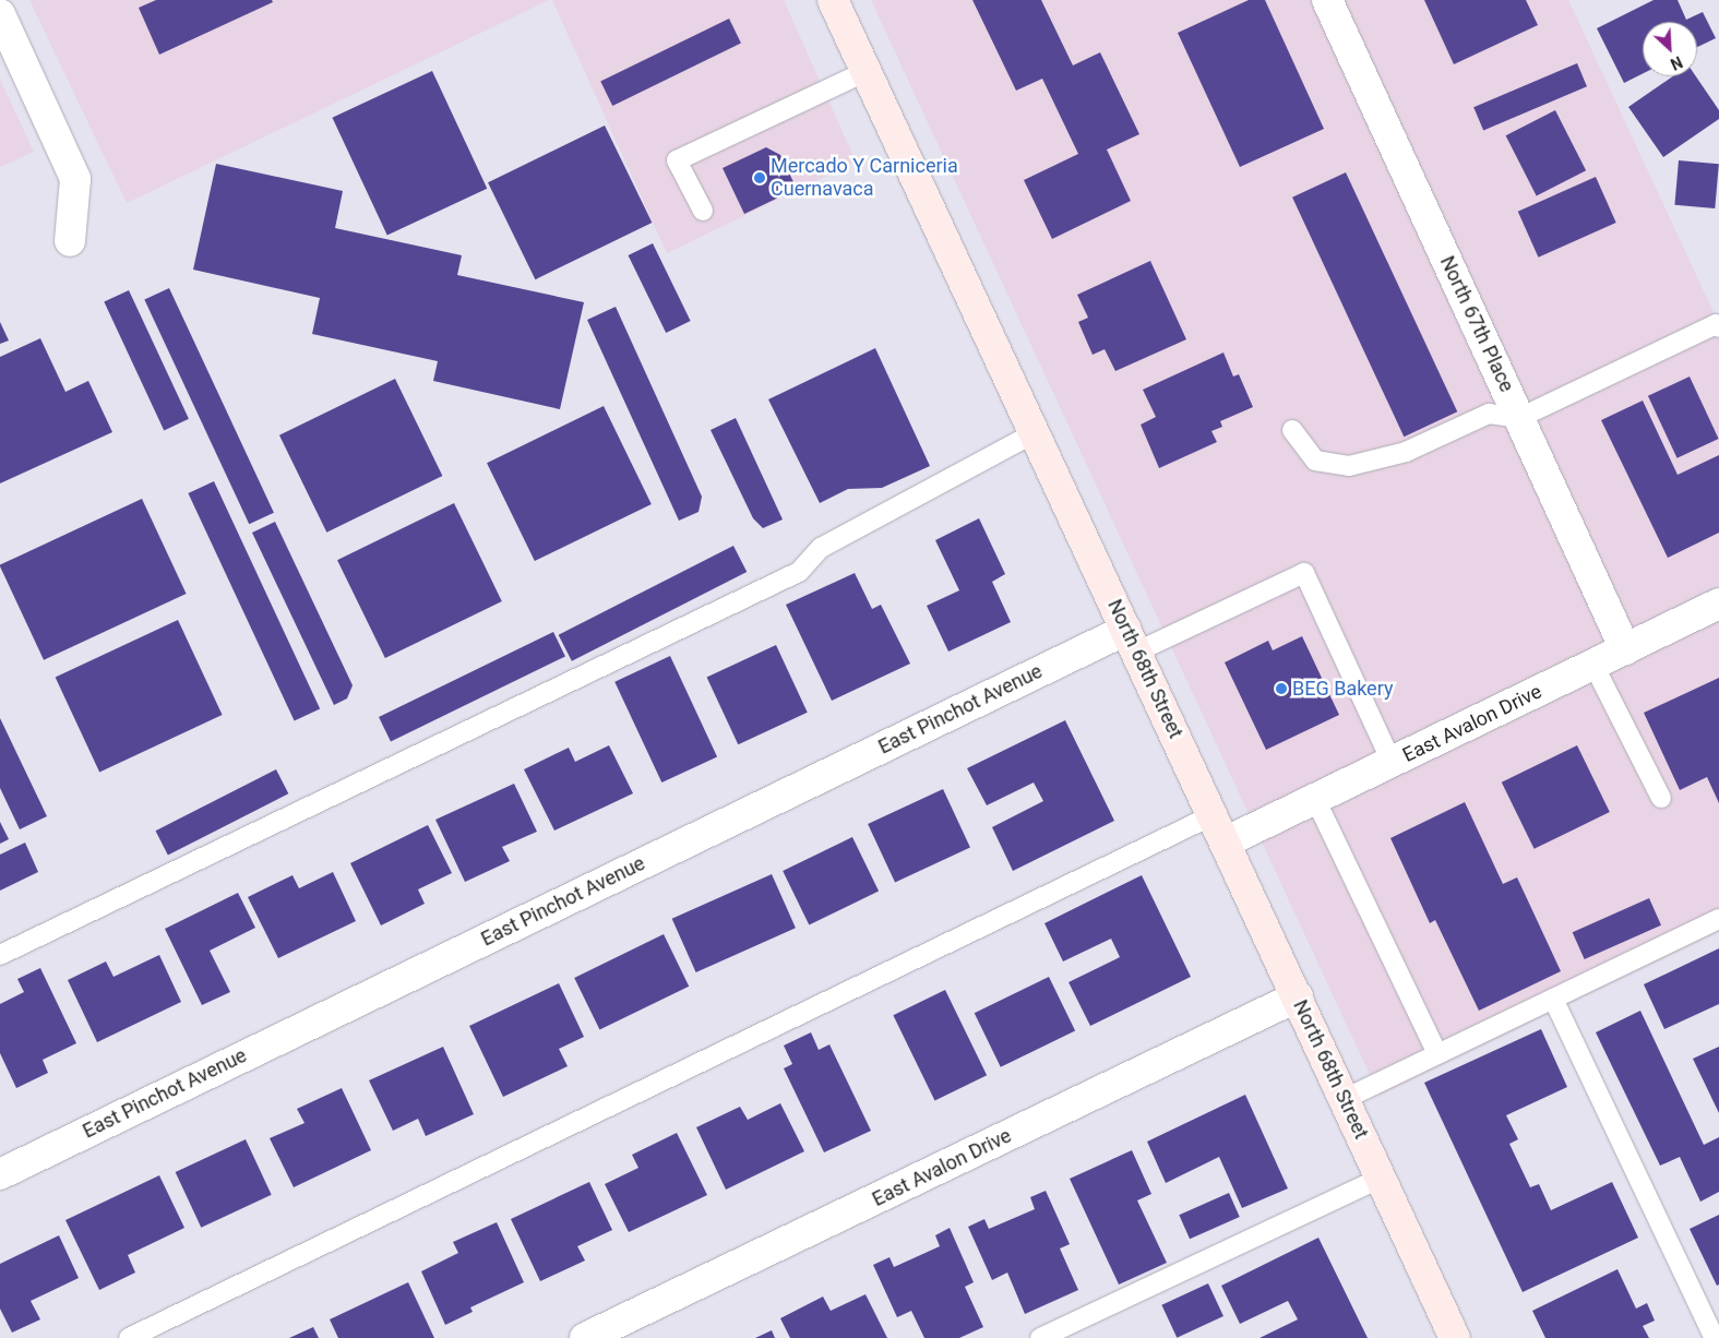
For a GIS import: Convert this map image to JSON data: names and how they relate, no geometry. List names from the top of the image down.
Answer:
{
  "streets": {
    "main road": ["North 68th Street"],
    "street": ["North 67th Place", "East Pinchot Avenue", "East Avalon Drive"]
  },
  "crossings": [
    ["North 67th Place", "East Avalon Drive"],
    ["North 68th Street", "East Pinchot Avenue"],
    ["North 68th Street", "East Avalon Drive"]
  ],
  "places": ["Mercado Y Carniceria Cuernavaca", "BEG Bakery"],
  "north": "bottom right"
}
